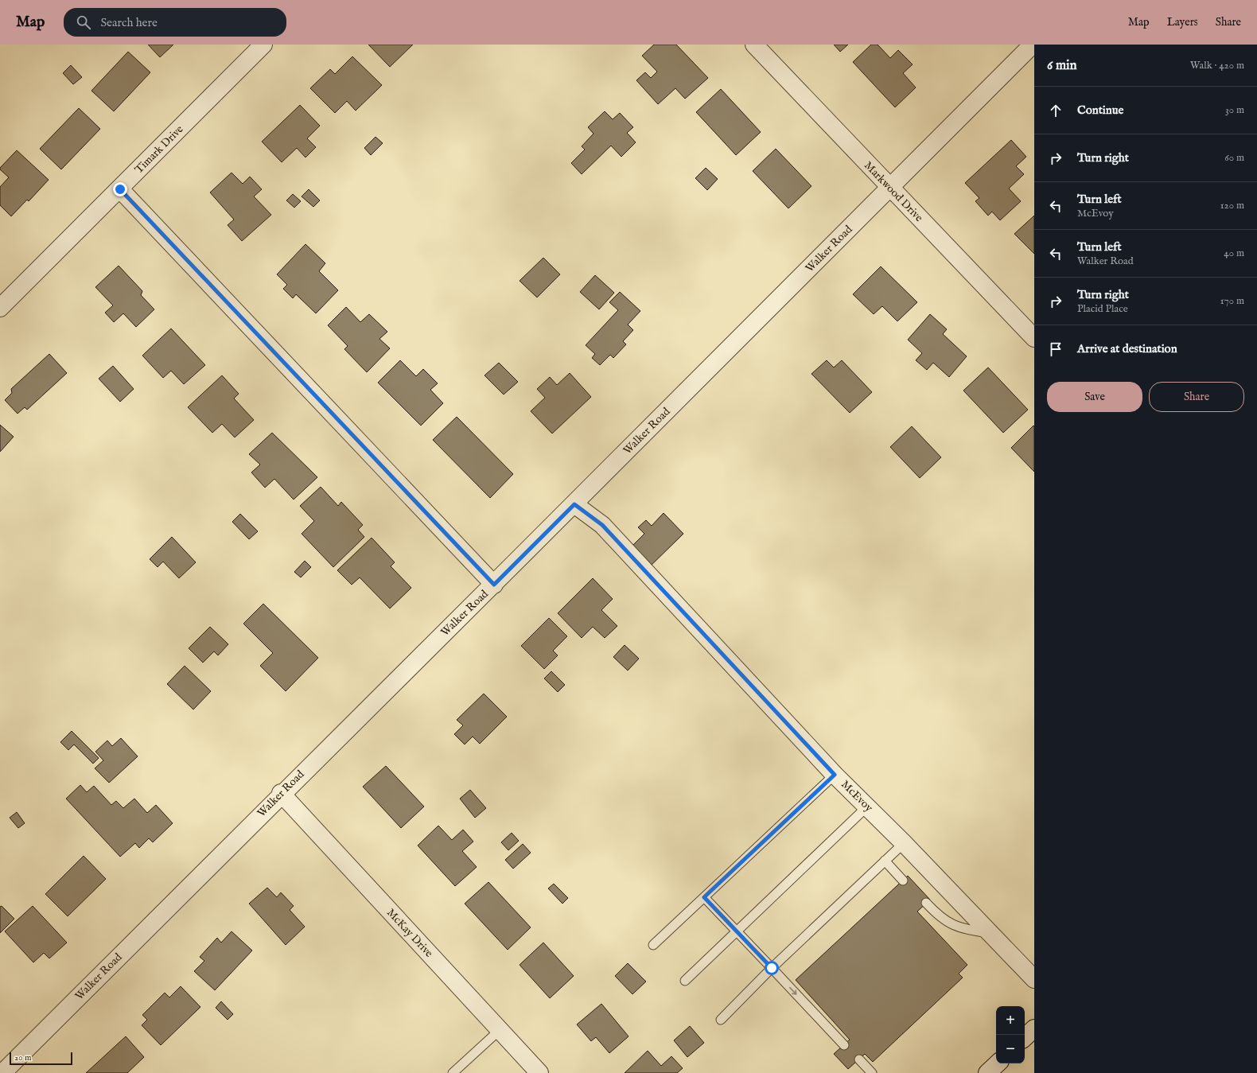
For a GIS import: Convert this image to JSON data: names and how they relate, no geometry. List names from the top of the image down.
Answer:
{
  "streets": {
    "street": [
      "Timark Drive",
      "Markwood Drive",
      "Walker Road",
      "McEvoy",
      "McKay Drive"
    ]
  },
  "crossings": [
    ["Markwood Drive", "Walker Road"],
    ["Walker Road", "McEvoy"],
    ["Walker Road", "McKay Drive"]
  ],
  "scale_bar": "20 m",
  "page": {
    "header": "Map",
    "search": "Search here",
    "nav": ["Map", "Layers", "Share"],
    "heading": ["6 min", "Walk · 420 m"],
    "list": [
      ["Continue", "30 m"],
      ["Turn right", "60 m"],
      ["Turn left", "McEvoy", "120 m"],
      ["Turn left", "Walker Road", "40 m"],
      ["Turn right", "Placid Place", "170 m"],
      "Arrive at destination"
    ],
    "buttons": ["Save", "Share"],
    "map_buttons": ["+", "−"],
    "scale": "20 m"
  }
}
